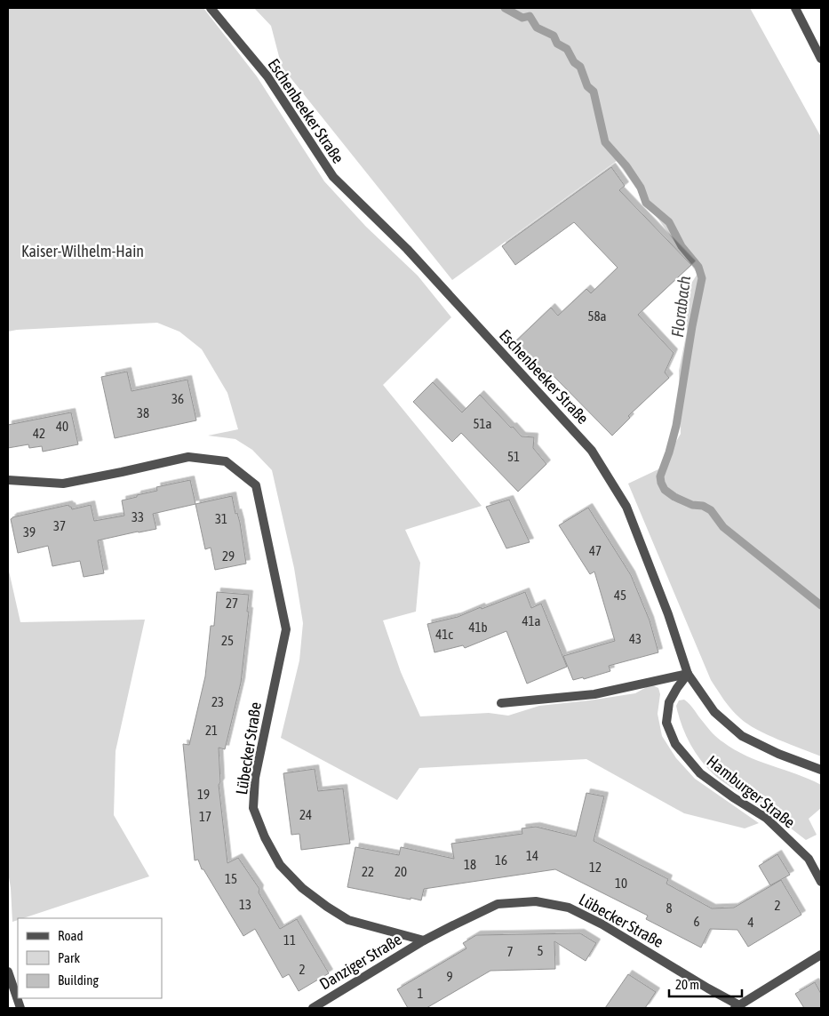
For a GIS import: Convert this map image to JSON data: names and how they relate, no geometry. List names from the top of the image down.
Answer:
{
  "streets": {
    "street": [
      "Eschenbeeker Straße",
      "Lübecker Straße",
      "Hamburger Straße",
      "Danziger Straße"
    ]
  },
  "crossings": [
    ["Eschenbeeker Straße", "Hamburger Straße"],
    ["Lübecker Straße", "Danziger Straße"]
  ],
  "water": ["Florabach"],
  "parks": ["Kaiser-Wilhelm-Hain"],
  "house_numbers": [
    "58a",
    "36",
    "38",
    "51a",
    "40",
    "42",
    "51",
    "33",
    "31",
    "37",
    "39",
    "47",
    "29",
    "45",
    "27",
    "41a",
    "41b",
    "41c",
    "43",
    "25",
    "23",
    "21",
    "19",
    "24",
    "17",
    "14",
    "16",
    "18",
    "12",
    "22",
    "20",
    "15",
    "10",
    "13",
    "2",
    "8",
    "6",
    "4",
    "11",
    "5",
    "7",
    "2",
    "9",
    "1"
  ],
  "legend": ["Road", "Park", "Building"],
  "scale_bar": "20 m"
}
